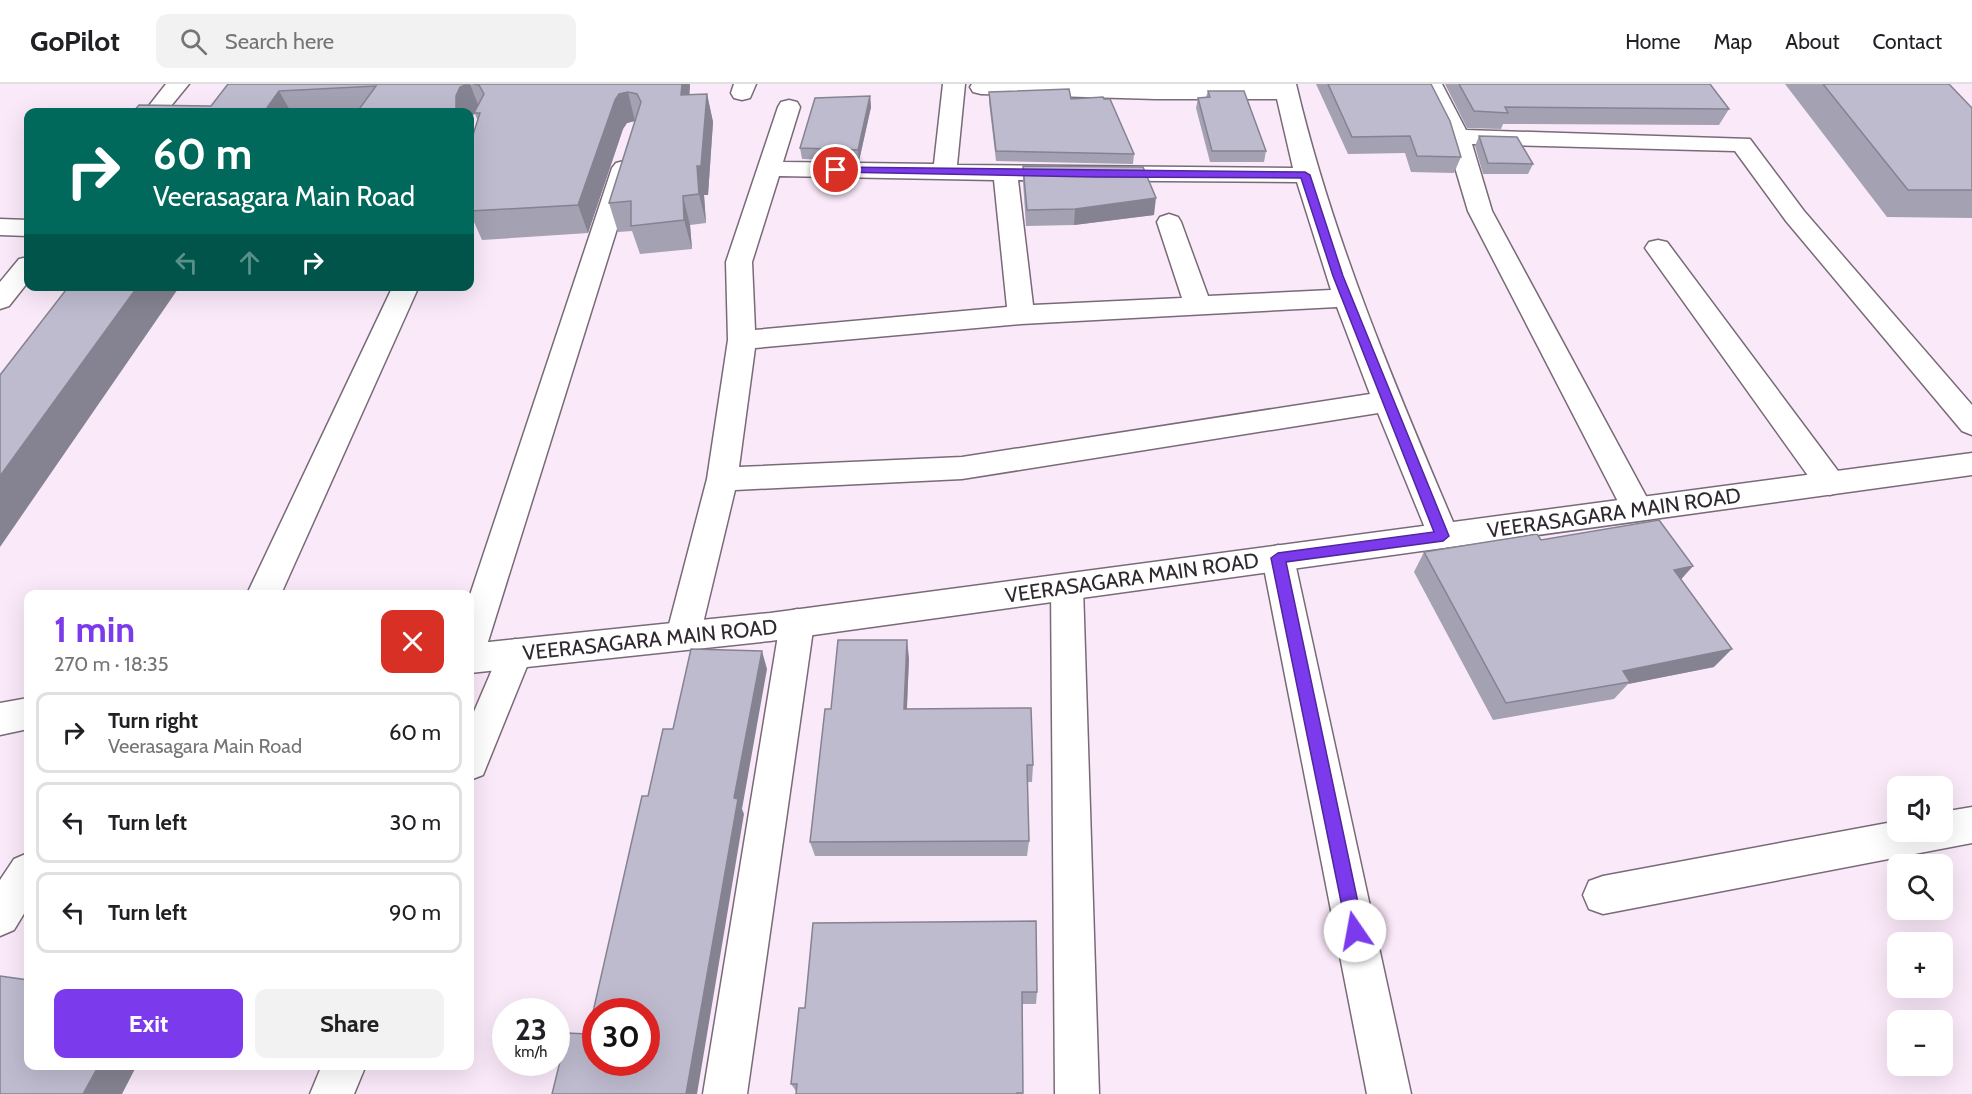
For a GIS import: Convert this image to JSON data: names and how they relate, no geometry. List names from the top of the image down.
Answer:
{
  "streets": {
    "street": ["VEERASAGARA MAIN ROAD"]
  },
  "page": {
    "header": "GoPilot",
    "search": "Search here",
    "nav": [
      "Home",
      "Map",
      "About",
      "Contact"
    ],
    "turn": ["60 m", "Veerasagara Main Road"],
    "heading": ["1 min", "270 m · 18:35"],
    "list": [
      {
        "name": "Turn right",
        "note": "Veerasagara Main Road",
        "value": "60 m"
      },
      {
        "name": "Turn left",
        "value": "30 m"
      },
      {
        "name": "Turn left",
        "value": "90 m"
      }
    ],
    "map_buttons": ["+", "−"],
    "buttons": ["Exit", "Share"],
    "speed": "23 km/h",
    "limit": "30"
  }
}
